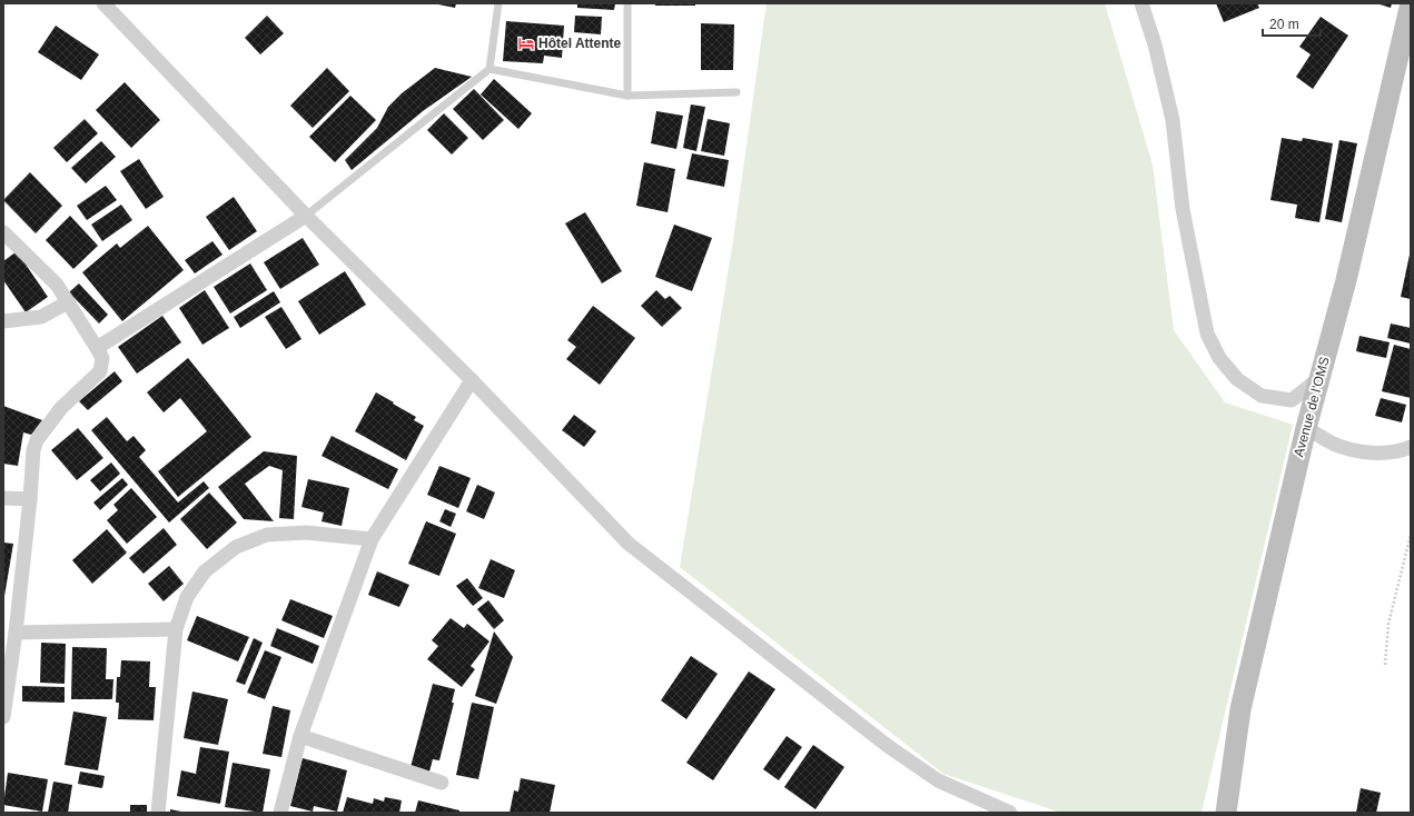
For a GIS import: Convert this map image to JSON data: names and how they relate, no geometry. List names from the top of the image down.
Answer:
{
  "streets": {
    "street": ["Avenue de l'OMS"]
  },
  "places": {
    "hotel": ["Hôtel Attente"]
  },
  "scale_bar": "20 m"
}
